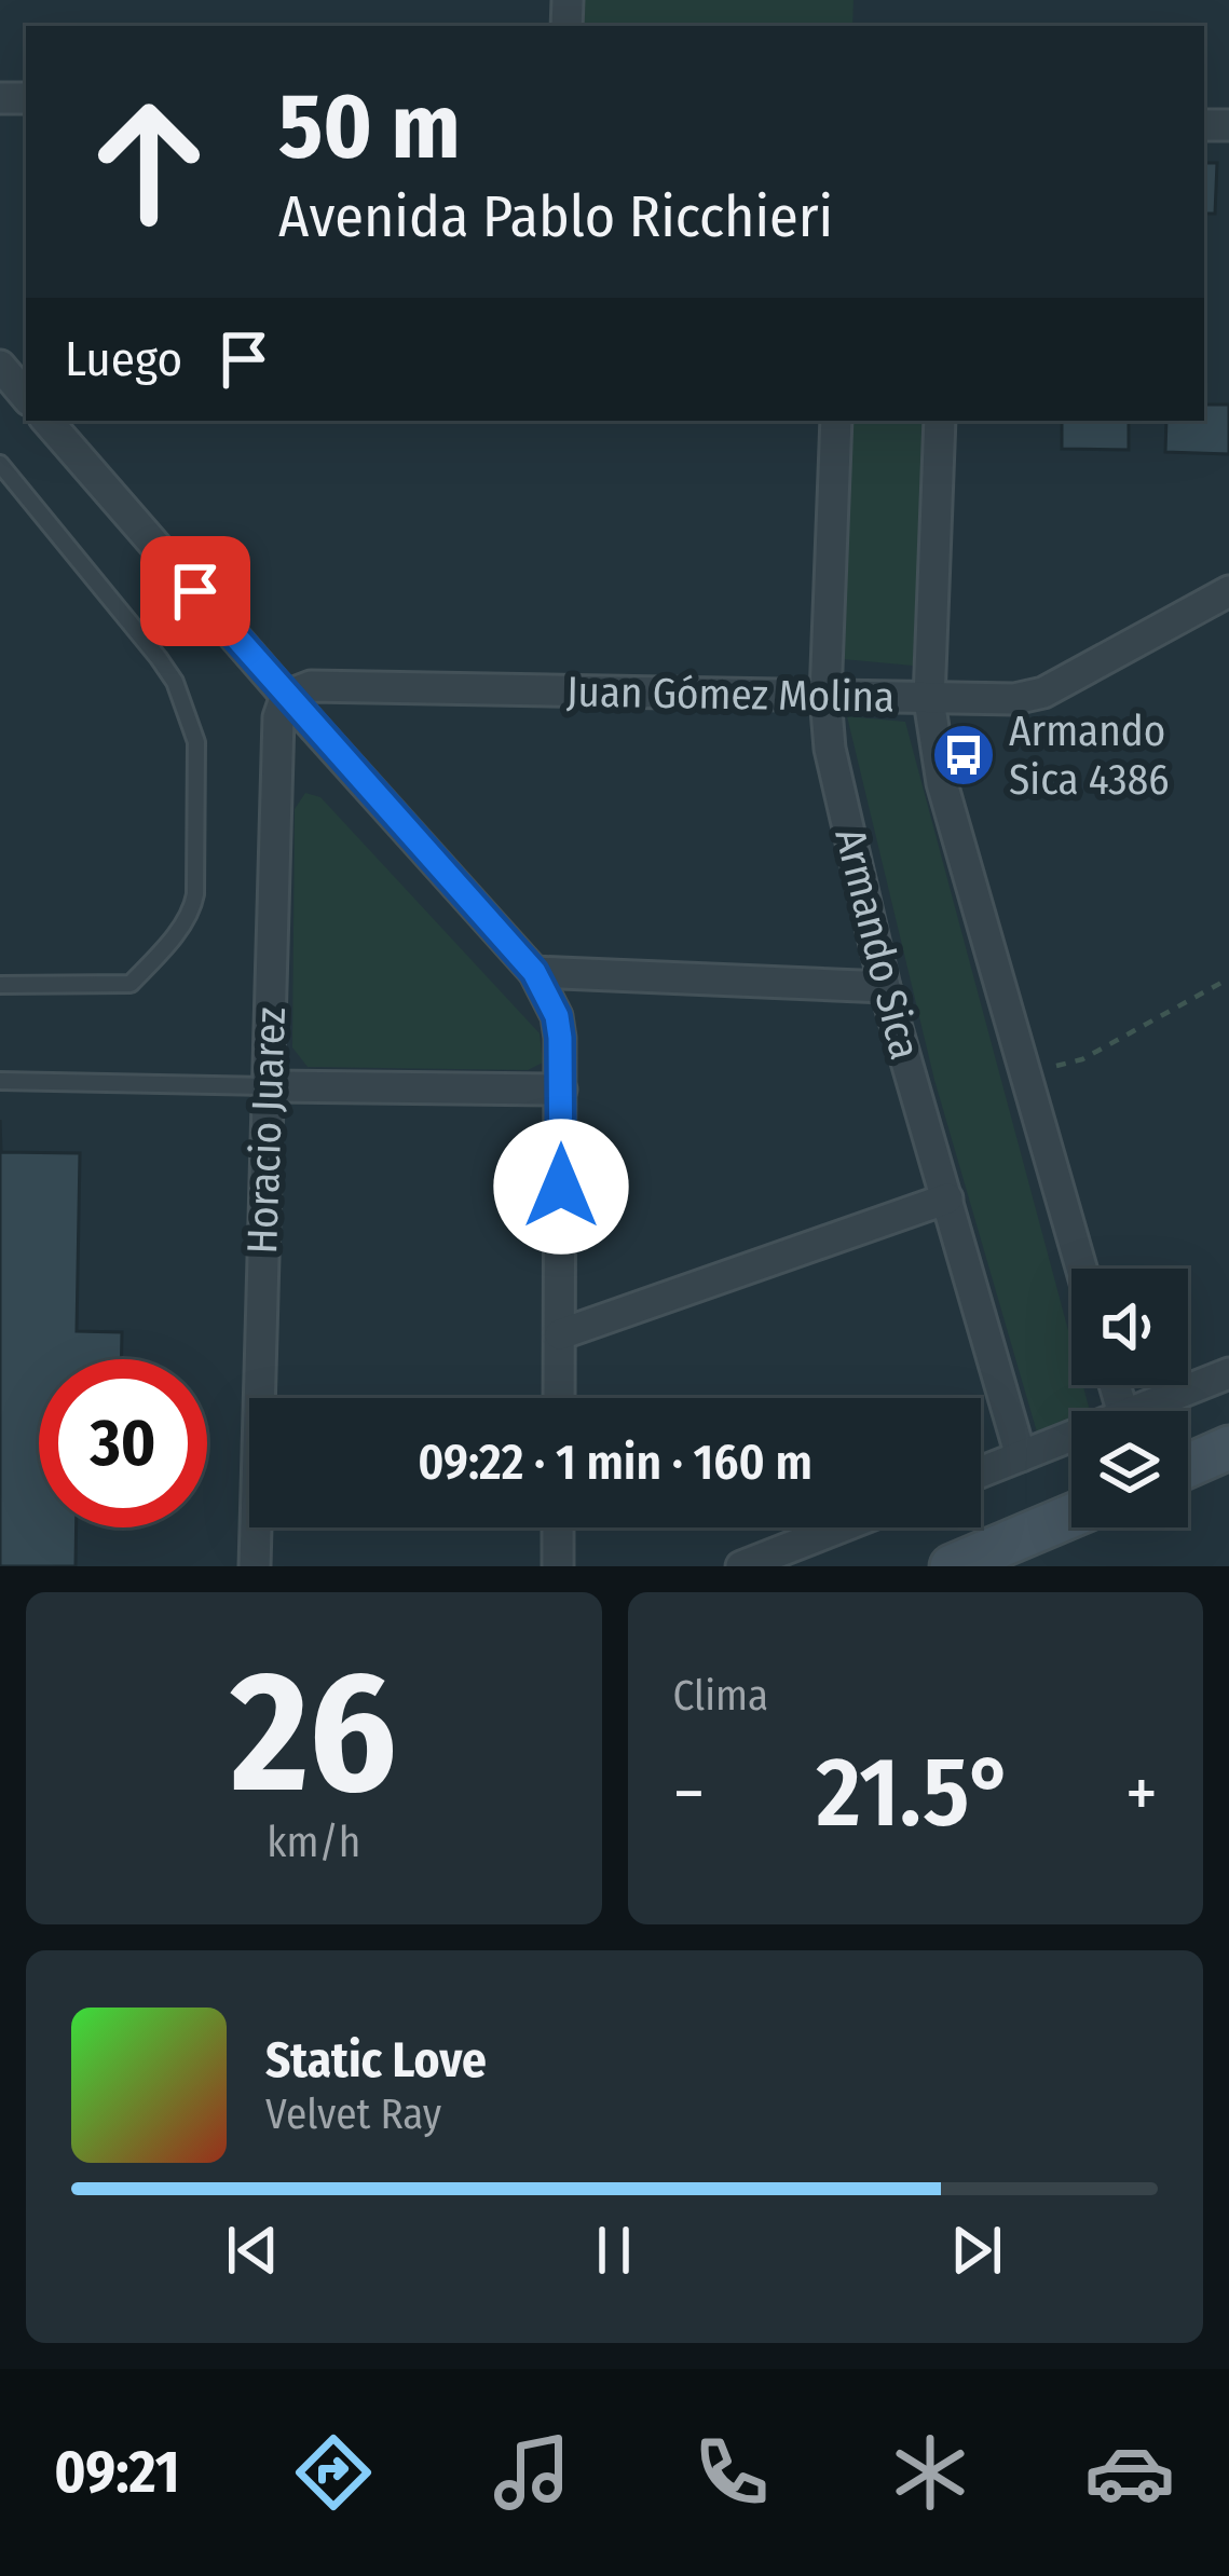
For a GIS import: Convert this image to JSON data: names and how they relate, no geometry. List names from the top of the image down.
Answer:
{
  "streets": {
    "street": ["Juan Gómez Molina", "Armando Sica", "Horacio Juarez"]
  },
  "crossings": [
    ["Juan Gómez Molina", "Armando Sica"],
    ["Juan Gómez Molina", "Horacio Juarez"]
  ],
  "places": {
    "bus stop": ["Armando Sica 4386"]
  },
  "page": {
    "turn": ["50 m", "Avenida Pablo Ricchieri"],
    "then": "Luego",
    "limit": "30",
    "trip": "09:22 · 1 min · 160 m",
    "tile": [
      ["26", "km/h"],
      "Clima"
    ],
    "heat": ["−", "21.5°", "+"],
    "song": ["Static Love", "Velvet Ray"],
    "tabs": "09:21"
  }
}
